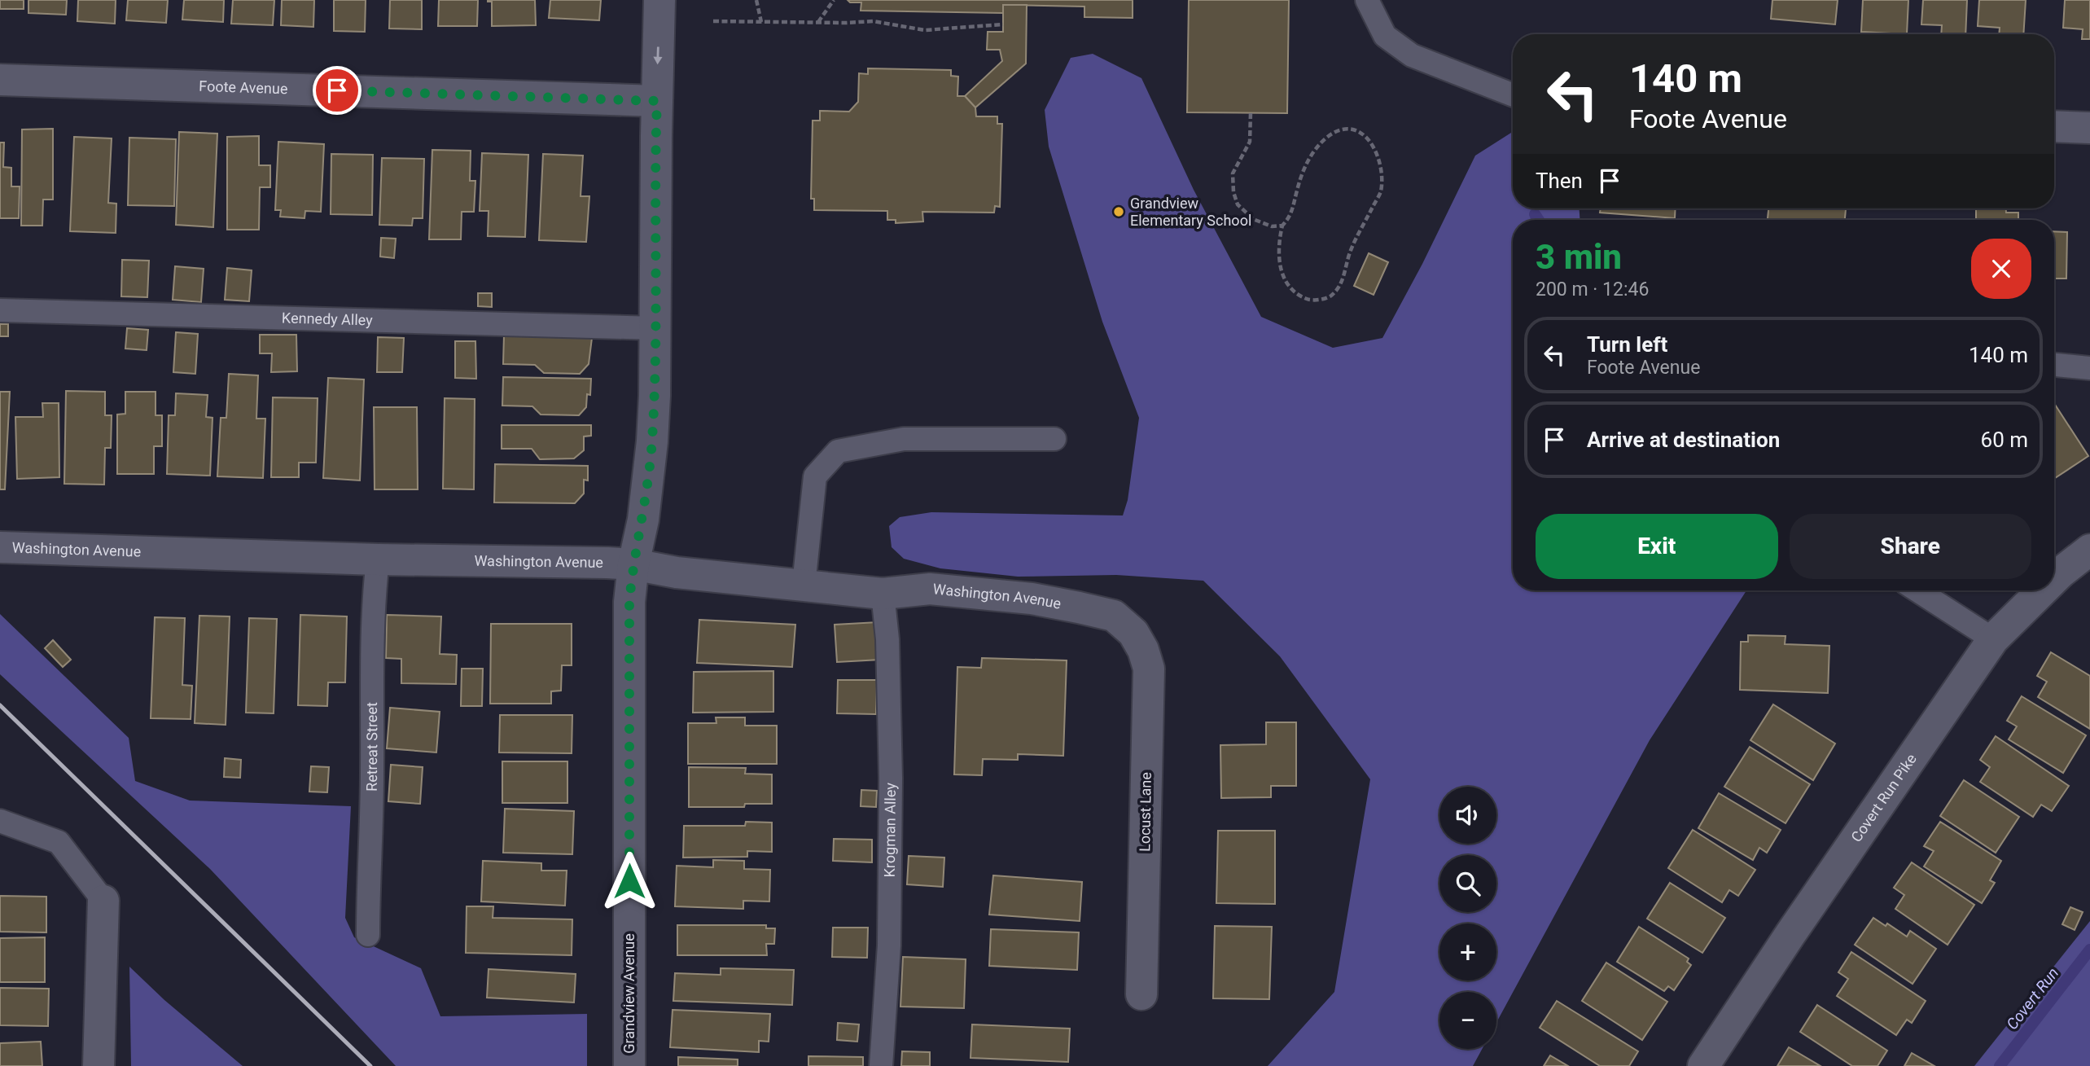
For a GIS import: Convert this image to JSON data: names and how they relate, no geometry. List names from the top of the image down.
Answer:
{
  "streets": {
    "street": [
      "Foote Avenue",
      "Washington Avenue",
      "Covert Run Pike",
      "Locust Lane",
      "Grandview Avenue"
    ],
    "lane": ["Kennedy Alley", "Retreat Street", "Krogman Alley"]
  },
  "crossings": [
    ["Foote Avenue", "Grandview Avenue"],
    ["Kennedy Alley", "Grandview Avenue"],
    ["Washington Avenue", "Retreat Street"],
    ["Washington Avenue", "Locust Lane"],
    ["Washington Avenue", "Krogman Alley"],
    ["Washington Avenue", "Grandview Avenue"]
  ],
  "water": ["Covert Run"],
  "places": ["Grandview Elementary School"],
  "page": {
    "turn": ["140 m", "Foote Avenue"],
    "then": "Then",
    "heading": ["3 min", "200 m · 12:46"],
    "list": [
      {
        "name": "Turn left",
        "note": "Foote Avenue",
        "value": "140 m"
      },
      {
        "name": "Arrive at destination",
        "value": "60 m"
      }
    ],
    "buttons": ["Exit", "Share"],
    "map_buttons": ["+", "−"]
  }
}
